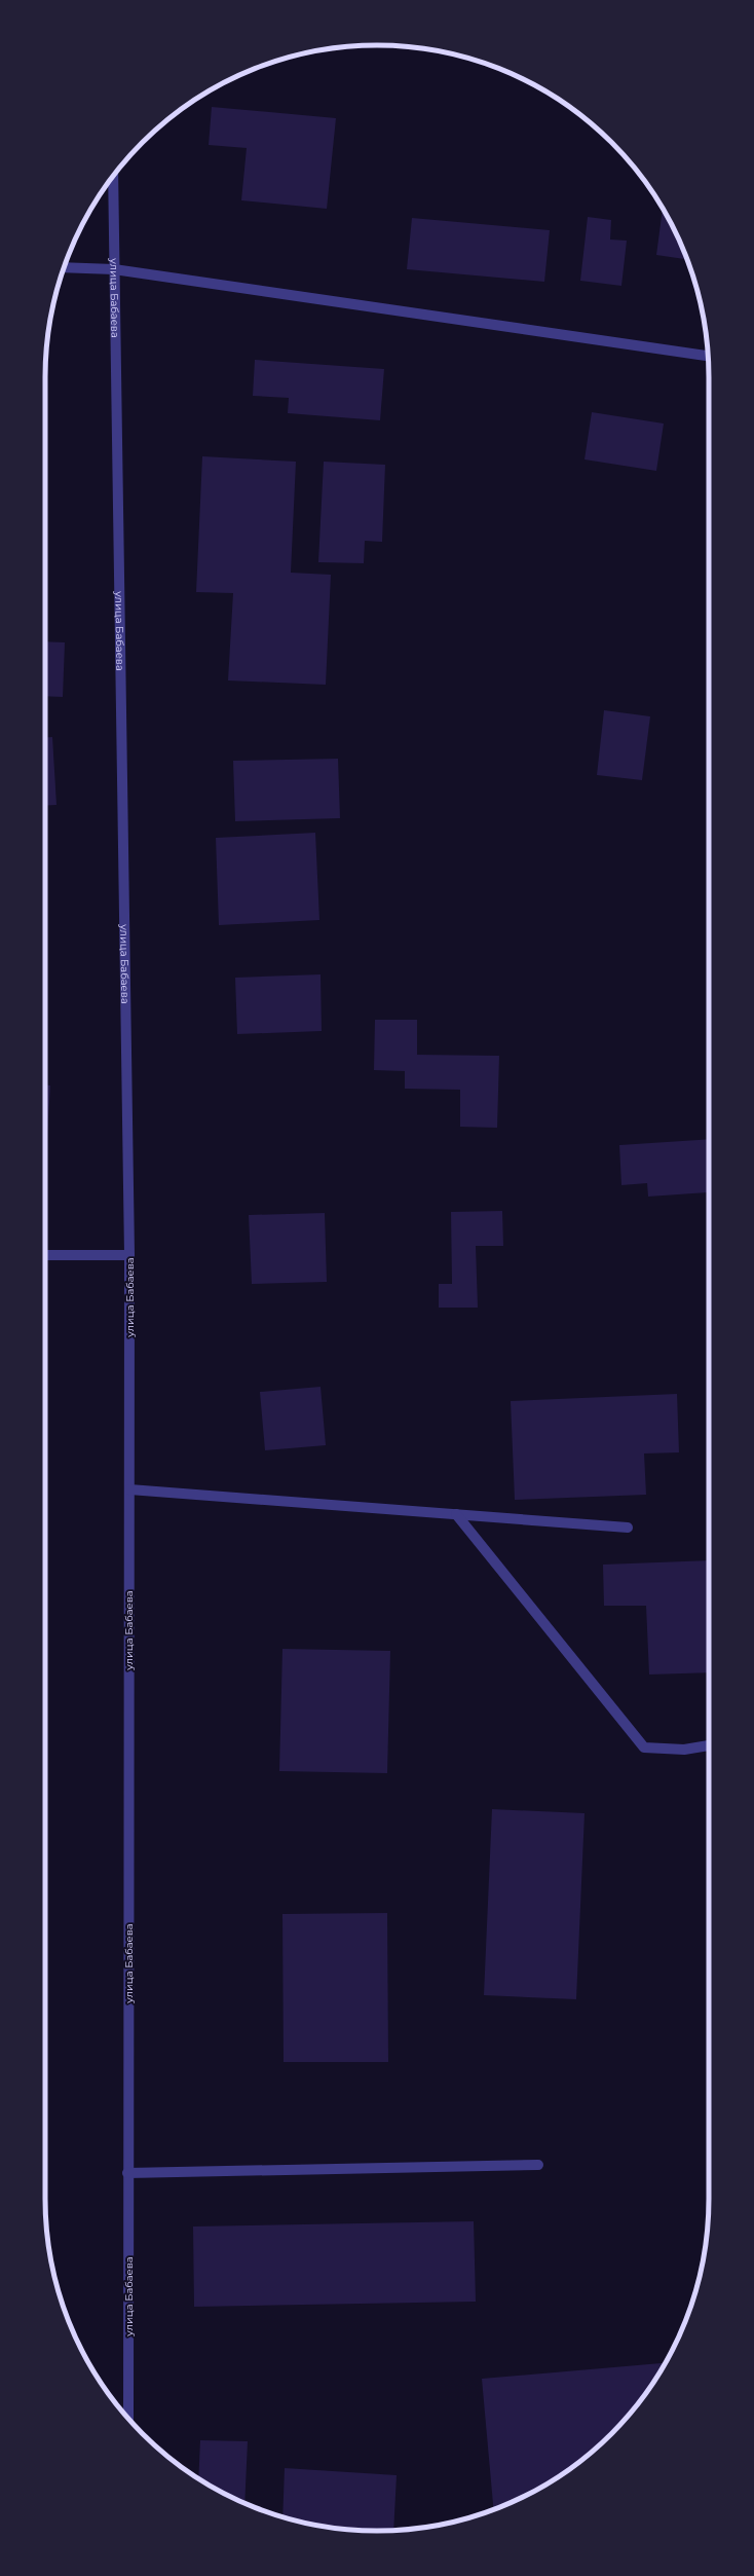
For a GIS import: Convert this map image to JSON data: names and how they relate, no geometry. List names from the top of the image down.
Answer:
{
  "streets": {
    "street": ["улица Бабаева"]
  }
}
